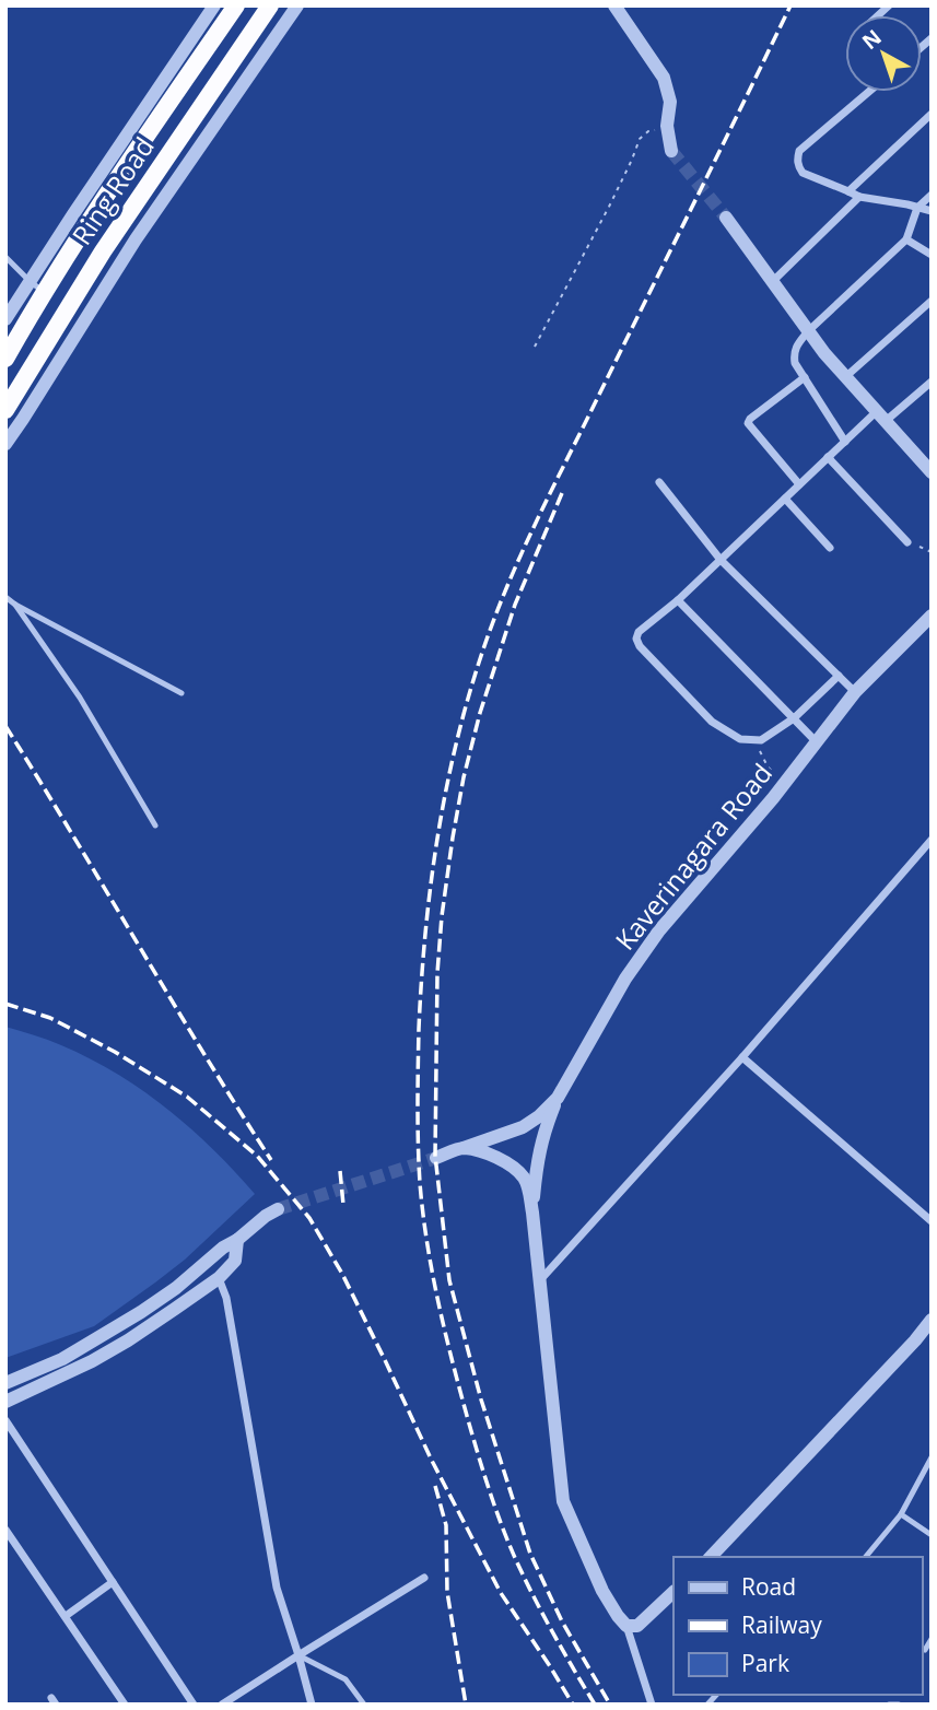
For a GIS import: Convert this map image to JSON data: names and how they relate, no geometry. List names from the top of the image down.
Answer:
{
  "streets": {
    "highway": ["Ring Road"],
    "street": ["Kaverinagara Road"]
  },
  "legend": ["Road", "Railway", "Park"],
  "north": "top left"
}
